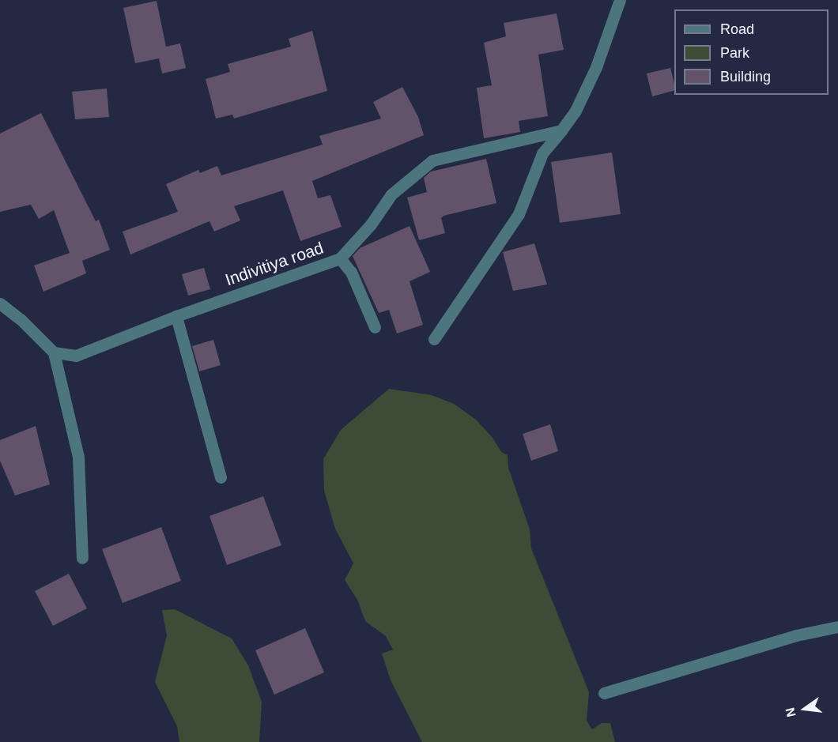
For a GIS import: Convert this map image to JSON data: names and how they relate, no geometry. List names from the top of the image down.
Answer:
{
  "streets": {
    "street": ["Indivitiya road"]
  },
  "legend": ["Road", "Park", "Building"],
  "north": "left"
}
